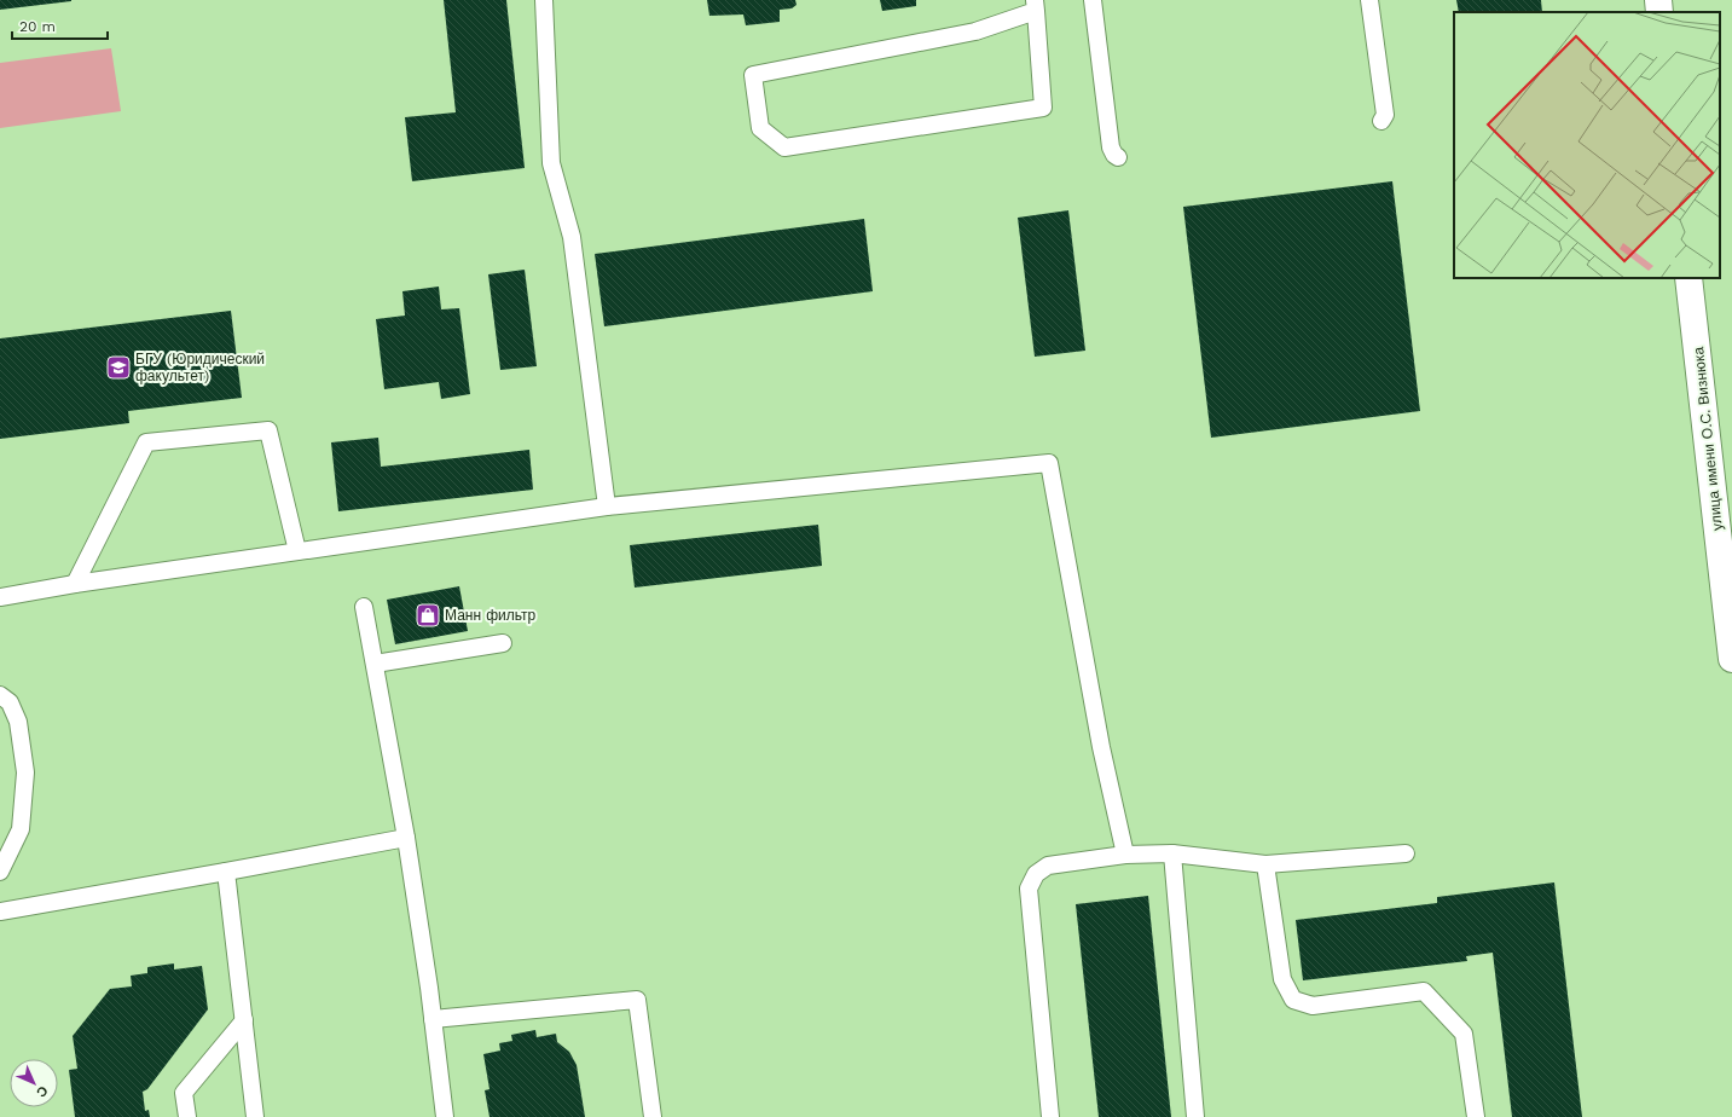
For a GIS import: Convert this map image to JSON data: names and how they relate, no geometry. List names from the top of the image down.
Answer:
{
  "streets": {
    "street": ["улица имени О.С. Визнюка"]
  },
  "places": {
    "school or university": ["БГУ (Юридический факультет)"],
    "shop": ["Манн фильтр"]
  },
  "scale_bar": "20 m",
  "north": "bottom right"
}
